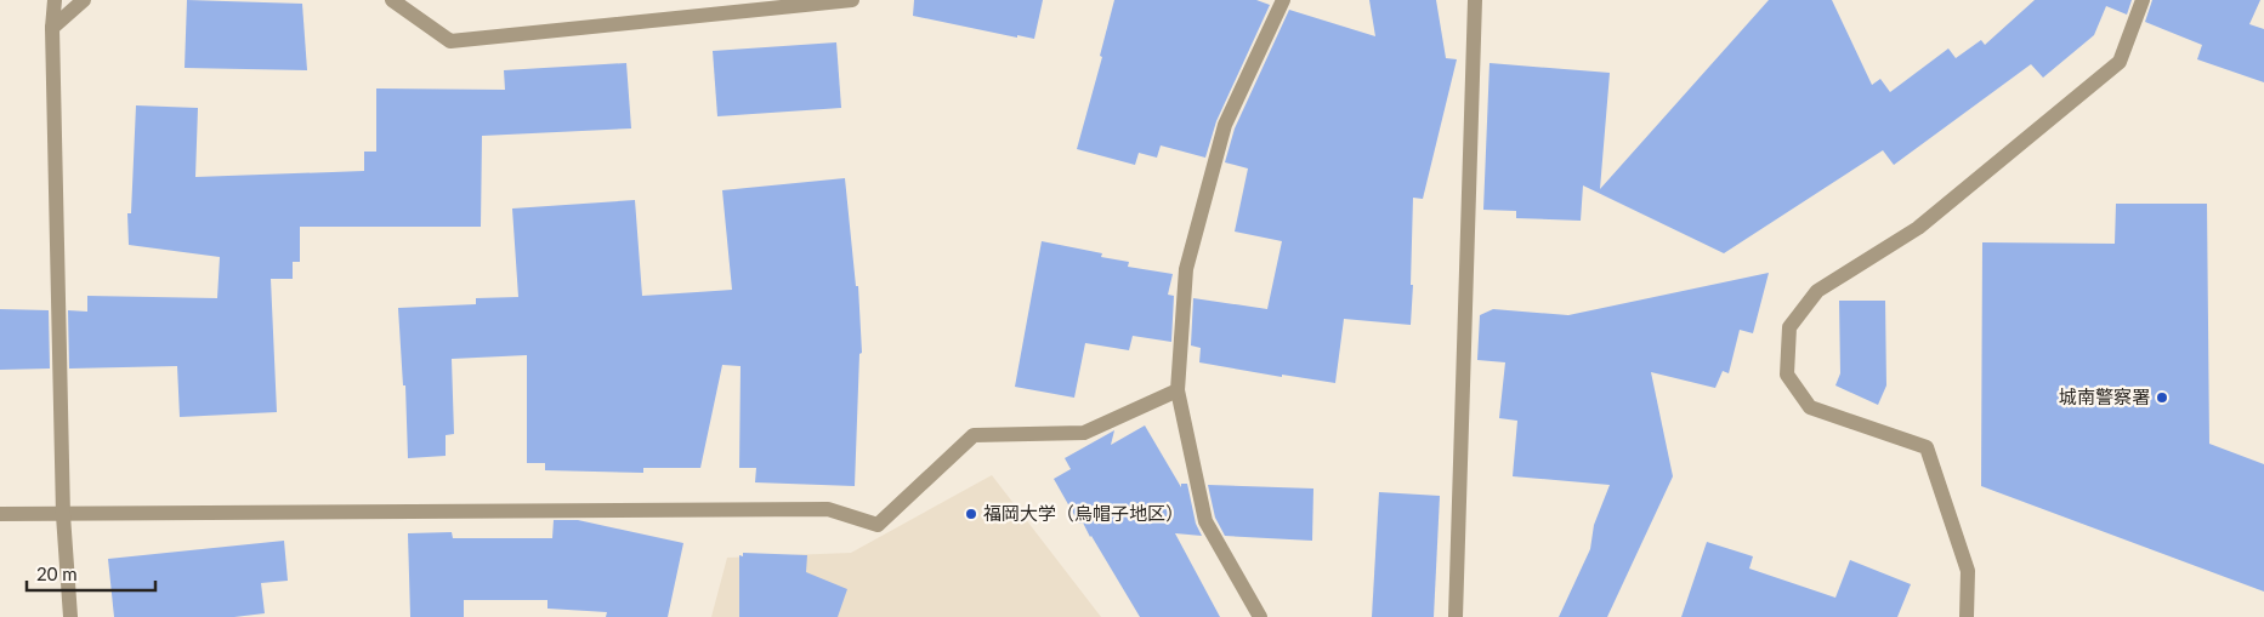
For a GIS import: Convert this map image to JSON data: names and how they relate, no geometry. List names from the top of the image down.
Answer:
{
  "places": ["城南警察署", "福岡大学（烏帽子地区）"],
  "scale_bar": "20 m"
}
